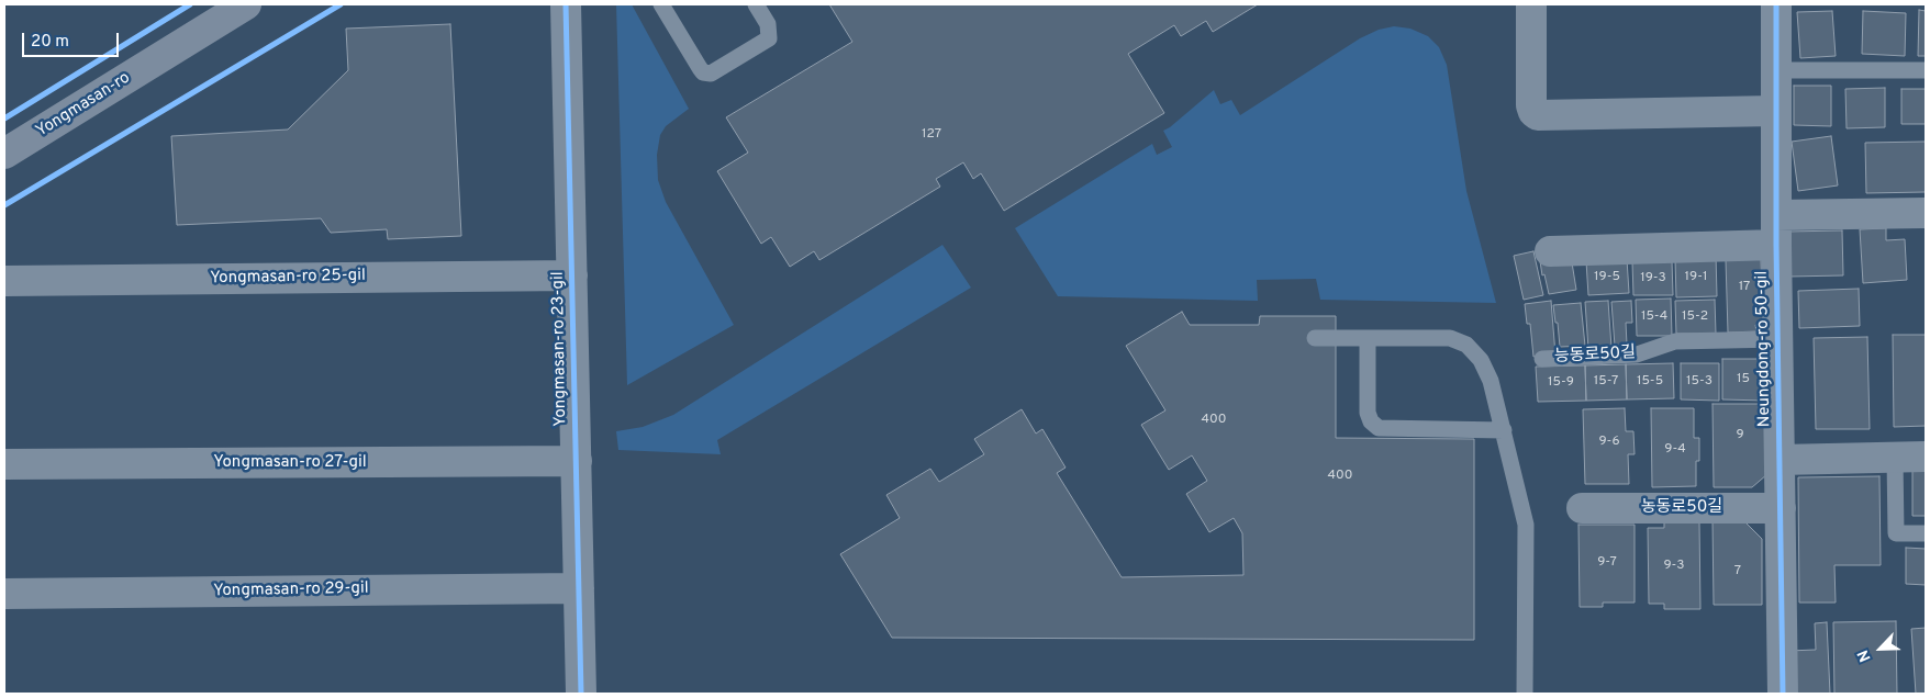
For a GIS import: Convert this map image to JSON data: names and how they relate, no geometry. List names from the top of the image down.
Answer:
{
  "streets": {
    "main road": ["Yongmasan-ro"],
    "street": [
      "Yongmasan-ro 25-gil",
      "Yongmasan-ro 23-gil",
      "Neungdong-ro 50-gil",
      "Yongmasan-ro 27-gil",
      "농동로50길",
      "Yongmasan-ro 29-gil"
    ],
    "lane": ["능동로50길"]
  },
  "crossings": [
    ["Yongmasan-ro 25-gil", "Yongmasan-ro 23-gil"],
    ["Yongmasan-ro 23-gil", "Yongmasan-ro 27-gil"],
    ["Yongmasan-ro 23-gil", "Yongmasan-ro 29-gil"],
    ["Neungdong-ro 50-gil", "능동로50길"],
    ["Neungdong-ro 50-gil", "농동로50길"]
  ],
  "house_numbers": [
    "127",
    "19-5",
    "19-1",
    "19-3",
    "17",
    "15-4",
    "15-2",
    "15",
    "15-7",
    "15-5",
    "15-3",
    "15-9",
    "400",
    "9",
    "9-6",
    "9-4",
    "400",
    "9-7",
    "9-3",
    "7"
  ],
  "scale_bar": "20 m",
  "north": "bottom left"
}
